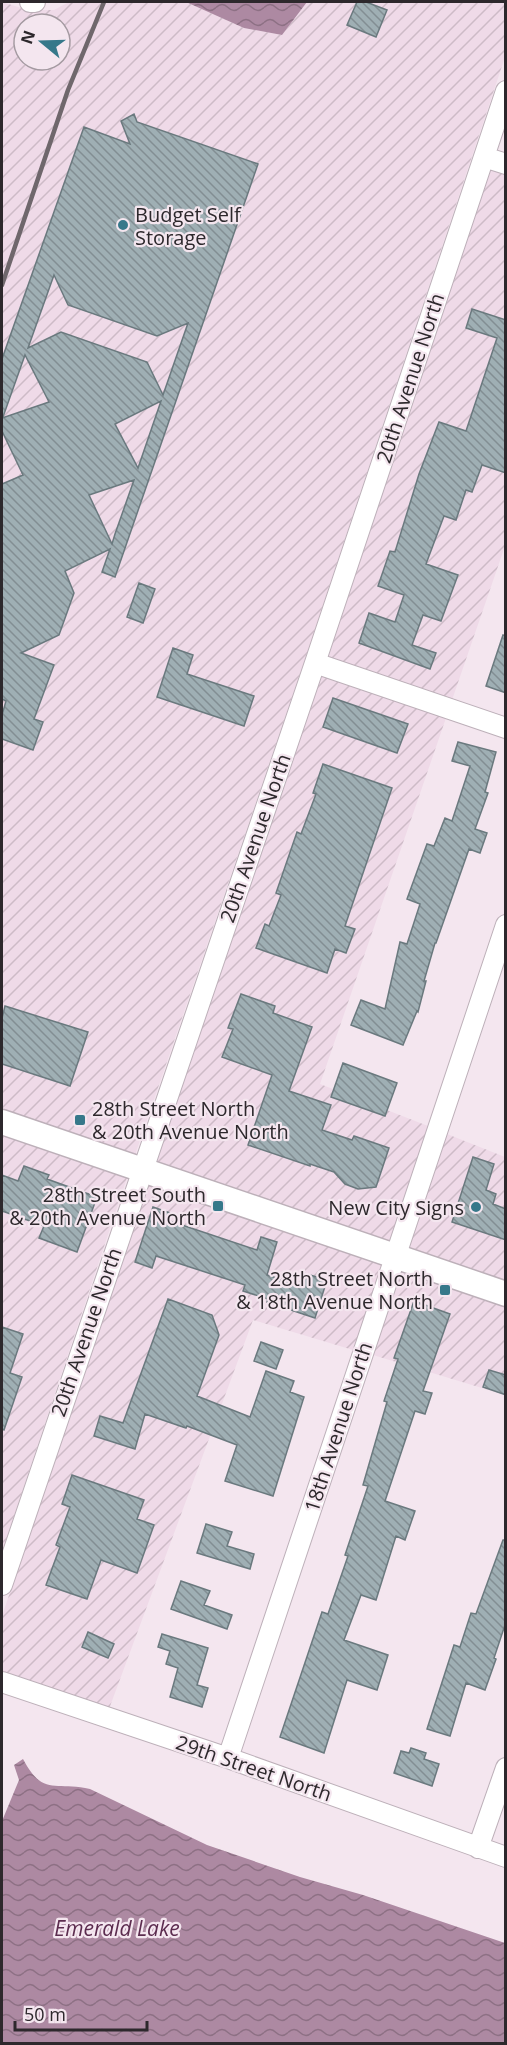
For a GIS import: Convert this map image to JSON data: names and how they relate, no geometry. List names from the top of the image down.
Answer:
{
  "streets": {
    "street": ["20th Avenue North", "18th Avenue North", "29th Street North"]
  },
  "crossings": [
    ["18th Avenue North", "29th Street North"]
  ],
  "water": ["Emerald Lake"],
  "places": {
    "other": ["Budget Self Storage", "New City Signs"],
    "transit": ["28th Street North & 20th Avenue North", "28th Street South & 20th Avenue North", "28th Street North & 18th Avenue North"]
  },
  "scale_bar": "50 m",
  "north": "left"
}
